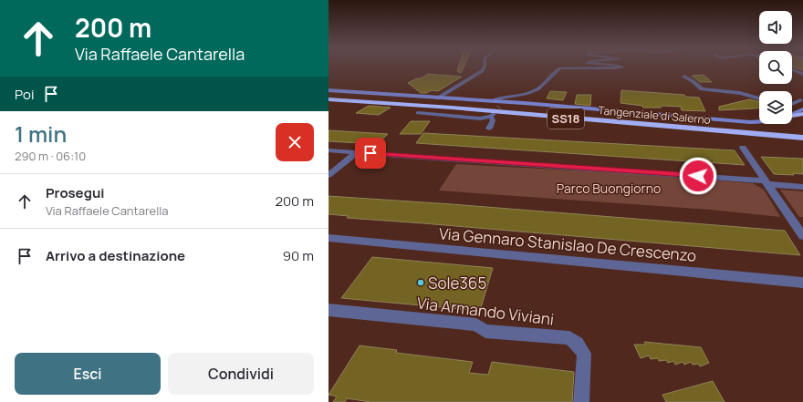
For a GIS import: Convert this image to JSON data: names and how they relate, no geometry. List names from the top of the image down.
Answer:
{
  "streets": {
    "highway": ["Tangenziale di Salerno", "SS18"],
    "street": ["Via Gennaro Stanislao De Crescenzo", "Via Armando Viviani"]
  },
  "parks": ["Parco Buongiorno"],
  "places": ["Sole365"],
  "page": {
    "turn": ["200 m", "Via Raffaele Cantarella"],
    "then": "Poi",
    "heading": ["1 min", "290 m · 06:10"],
    "list": [
      {
        "name": "Prosegui",
        "note": "Via Raffaele Cantarella",
        "value": "200 m"
      },
      {
        "name": "Arrivo a destinazione",
        "value": "90 m"
      }
    ],
    "buttons": ["Esci", "Condividi"]
  }
}
